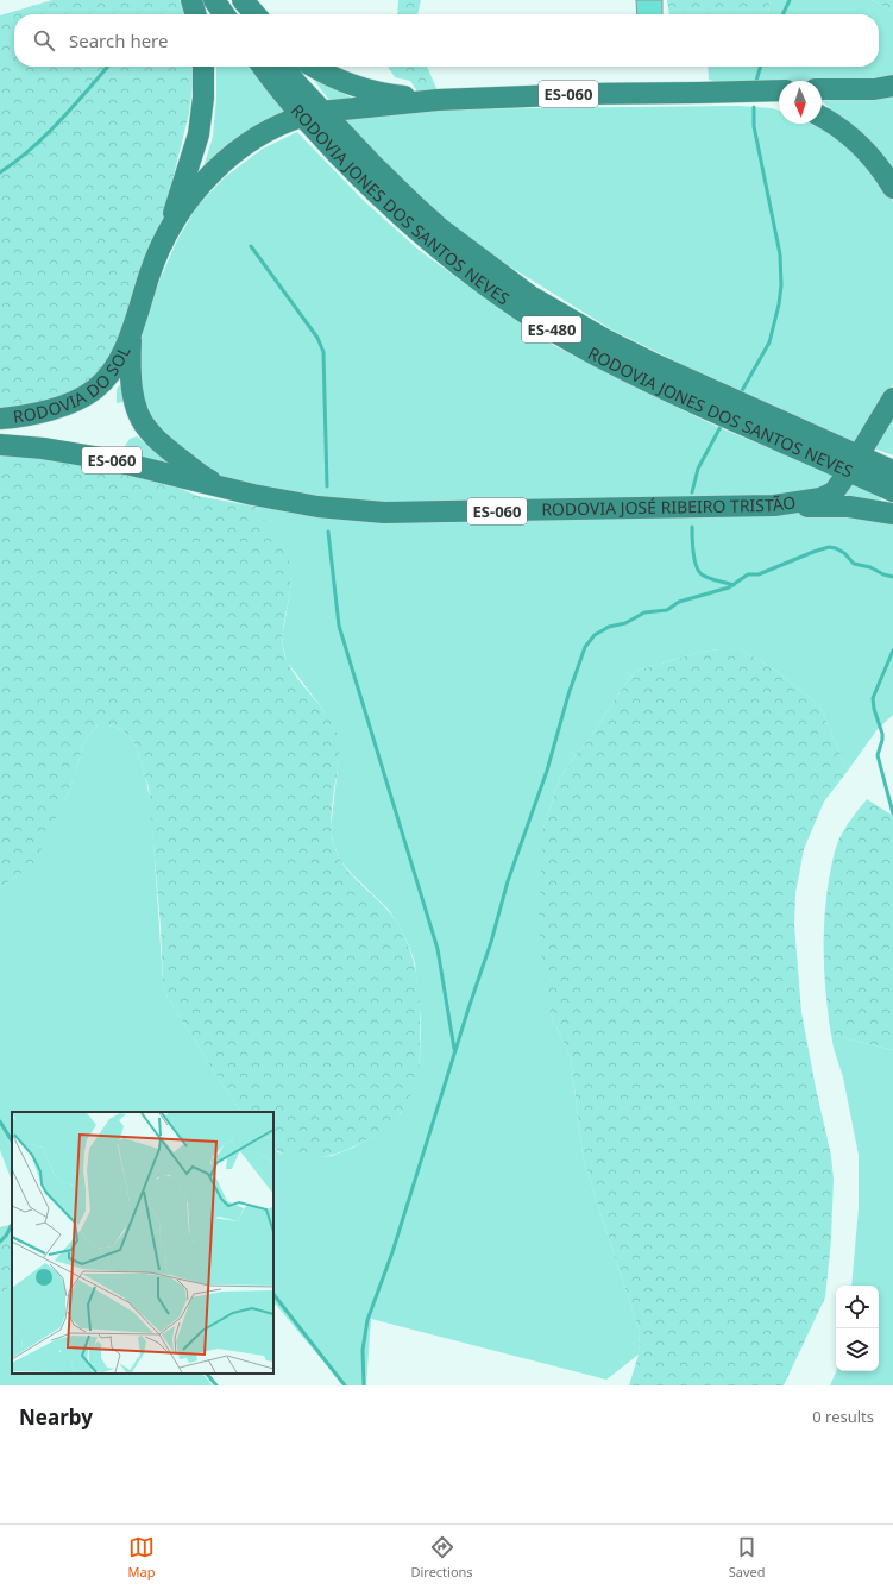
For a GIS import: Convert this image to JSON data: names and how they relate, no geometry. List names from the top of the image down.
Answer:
{
  "streets": {
    "main road": [
      "ES-060",
      "RODOVIA JONES DOS SANTOS NEVES",
      "ES-480",
      "RODOVIA DO SOL",
      "RODOVIA JOSÉ RIBEIRO TRISTÃO"
    ]
  },
  "crossings": [
    ["ES-060", "RODOVIA JONES DOS SANTOS NEVES"],
    ["ES-060", "RODOVIA DO SOL"],
    ["RODOVIA JONES DOS SANTOS NEVES", "RODOVIA JOSÉ RIBEIRO TRISTÃO"],
    ["RODOVIA DO SOL", "RODOVIA JOSÉ RIBEIRO TRISTÃO"]
  ],
  "north": "bottom",
  "page": {
    "search": "Search here",
    "heading": ["Nearby", "0 results"],
    "nav": ["Map", "Directions", "Saved"]
  }
}
